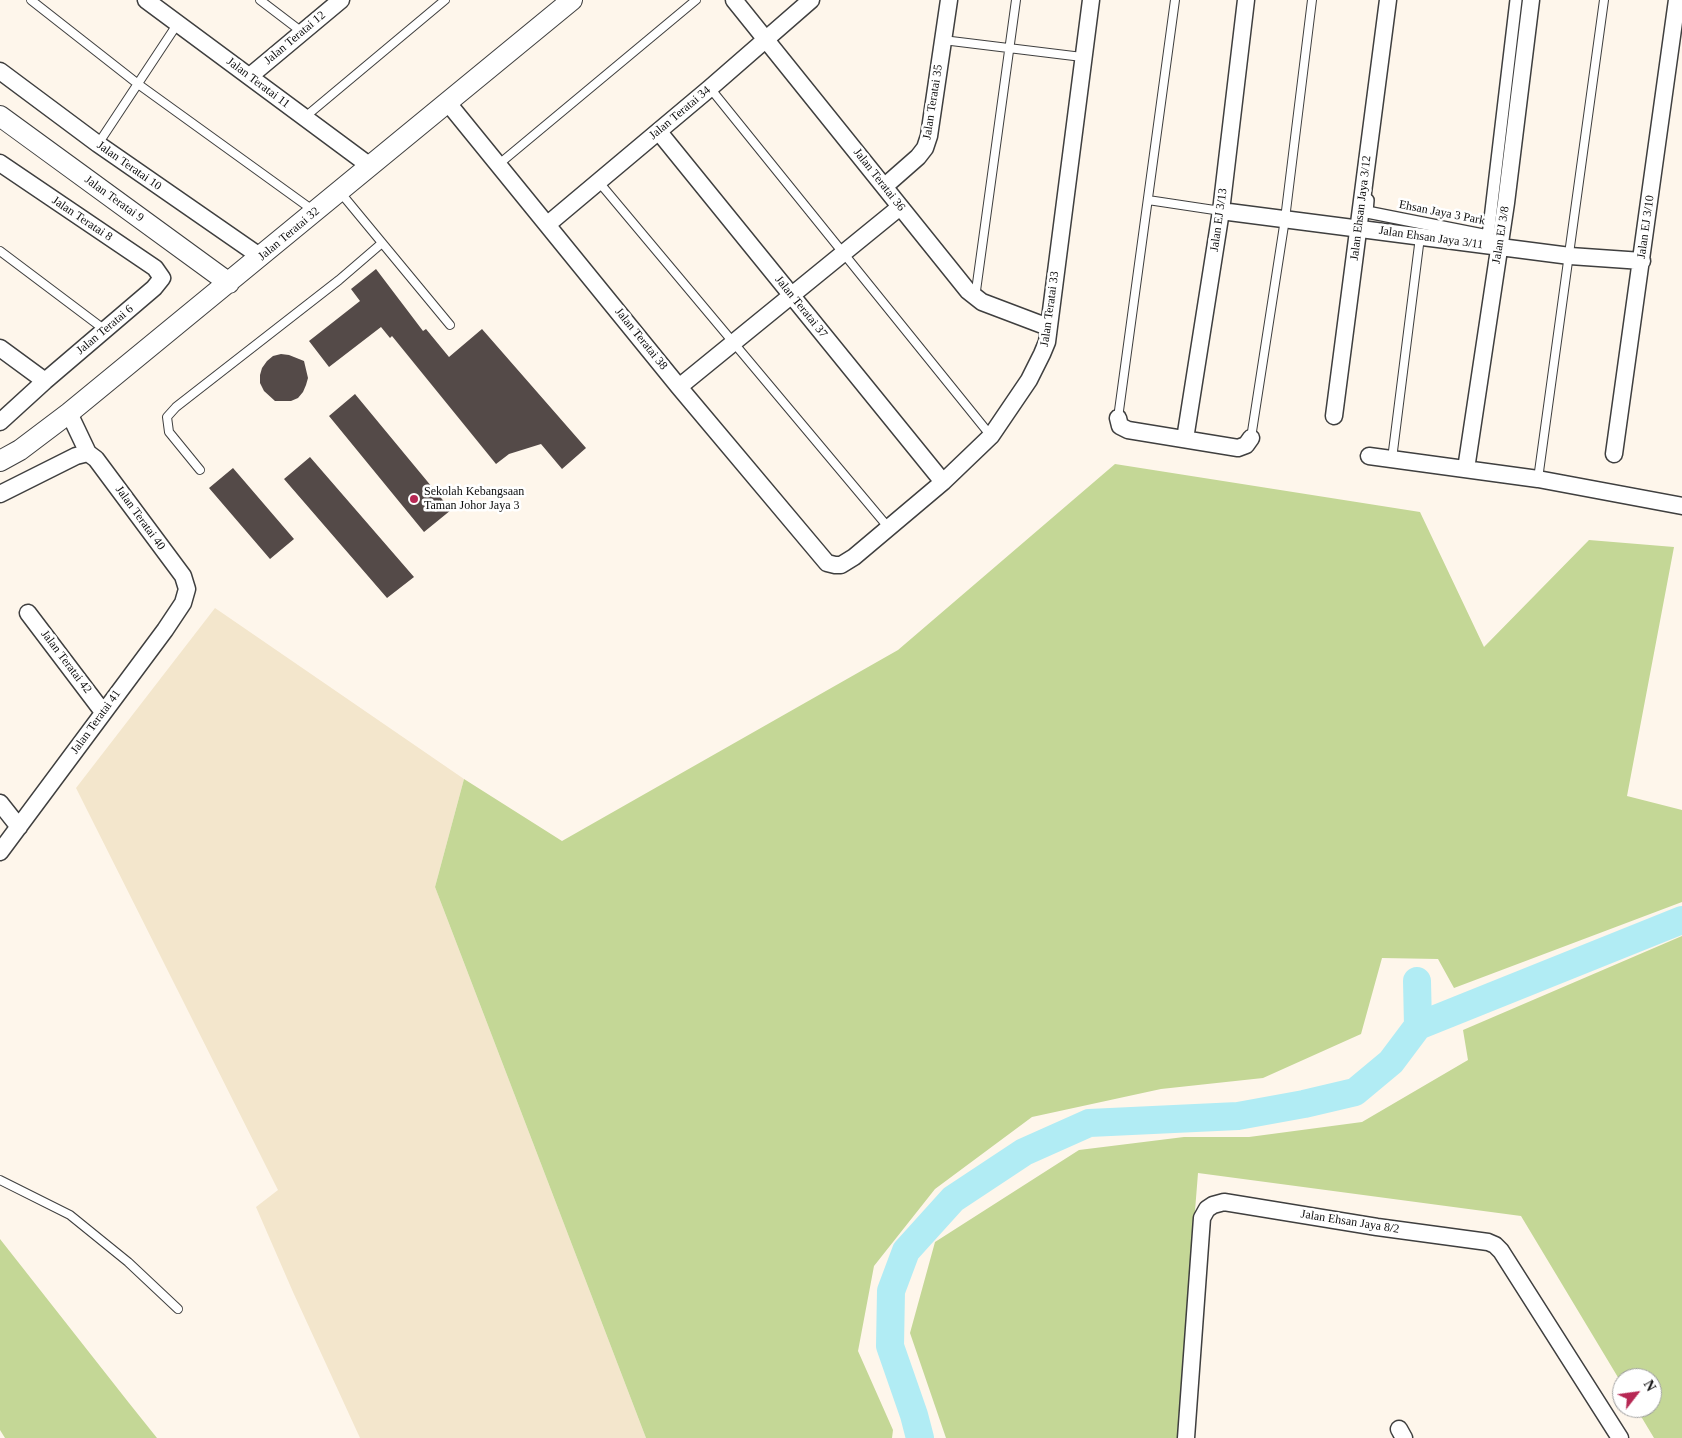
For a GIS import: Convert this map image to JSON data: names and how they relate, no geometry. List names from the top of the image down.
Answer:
{
  "streets": {
    "street": [
      "Jalan Teratai 12",
      "Jalan Teratai 11",
      "Jalan Teratai 35",
      "Jalan Teratai 34",
      "Jalan Teratai 10",
      "Jalan Teratai 36",
      "Jalan Teratai 9",
      "Jalan Ehsan Jaya 3/12",
      "Ehsan Jaya 3 Park",
      "Jalan Teratai 8",
      "Jalan EJ 3/13",
      "Jalan EJ 3/10",
      "Jalan Teratai 32",
      "Jalan EJ 3/8",
      "Jalan Ehsan Jaya 3/11",
      "Jalan Teratai 37",
      "Jalan Teratai 33",
      "Jalan Teratai 6",
      "Jalan Teratai 38",
      "Jalan Teratai 40",
      "Jalan Teratai 42",
      "Jalan Teratai 41",
      "Jalan Ehsan Jaya 8/2"
    ]
  },
  "crossings": [
    ["Jalan Teratai 12", "Jalan Teratai 11"],
    ["Jalan Teratai 11", "Jalan Teratai 32"],
    ["Jalan Teratai 35", "Jalan Teratai 36"],
    ["Jalan Teratai 34", "Jalan Teratai 36"],
    ["Jalan Teratai 34", "Jalan Teratai 37"],
    ["Jalan Teratai 34", "Jalan Teratai 38"],
    ["Jalan Teratai 10", "Jalan Teratai 32"],
    ["Jalan Teratai 36", "Jalan Teratai 33"],
    ["Jalan Teratai 9", "Jalan Teratai 32"],
    ["Jalan Ehsan Jaya 3/12", "Jalan Ehsan Jaya 3/11"],
    ["Jalan Teratai 8", "Jalan Teratai 6"],
    ["Jalan EJ 3/13", "Jalan Ehsan Jaya 3/11"],
    ["Jalan EJ 3/10", "Jalan Ehsan Jaya 3/11"],
    ["Jalan Teratai 32", "Jalan Teratai 38"],
    ["Jalan Teratai 32", "Jalan Teratai 40"],
    ["Jalan EJ 3/8", "Jalan Ehsan Jaya 3/11"],
    ["Jalan Teratai 37", "Jalan Teratai 33"],
    ["Jalan Teratai 33", "Jalan Teratai 38"],
    ["Jalan Teratai 40", "Jalan Teratai 41"],
    ["Jalan Teratai 42", "Jalan Teratai 41"]
  ],
  "places": ["Sekolah Kebangsaan Taman Johor Jaya 3"],
  "north": "top right"
}
